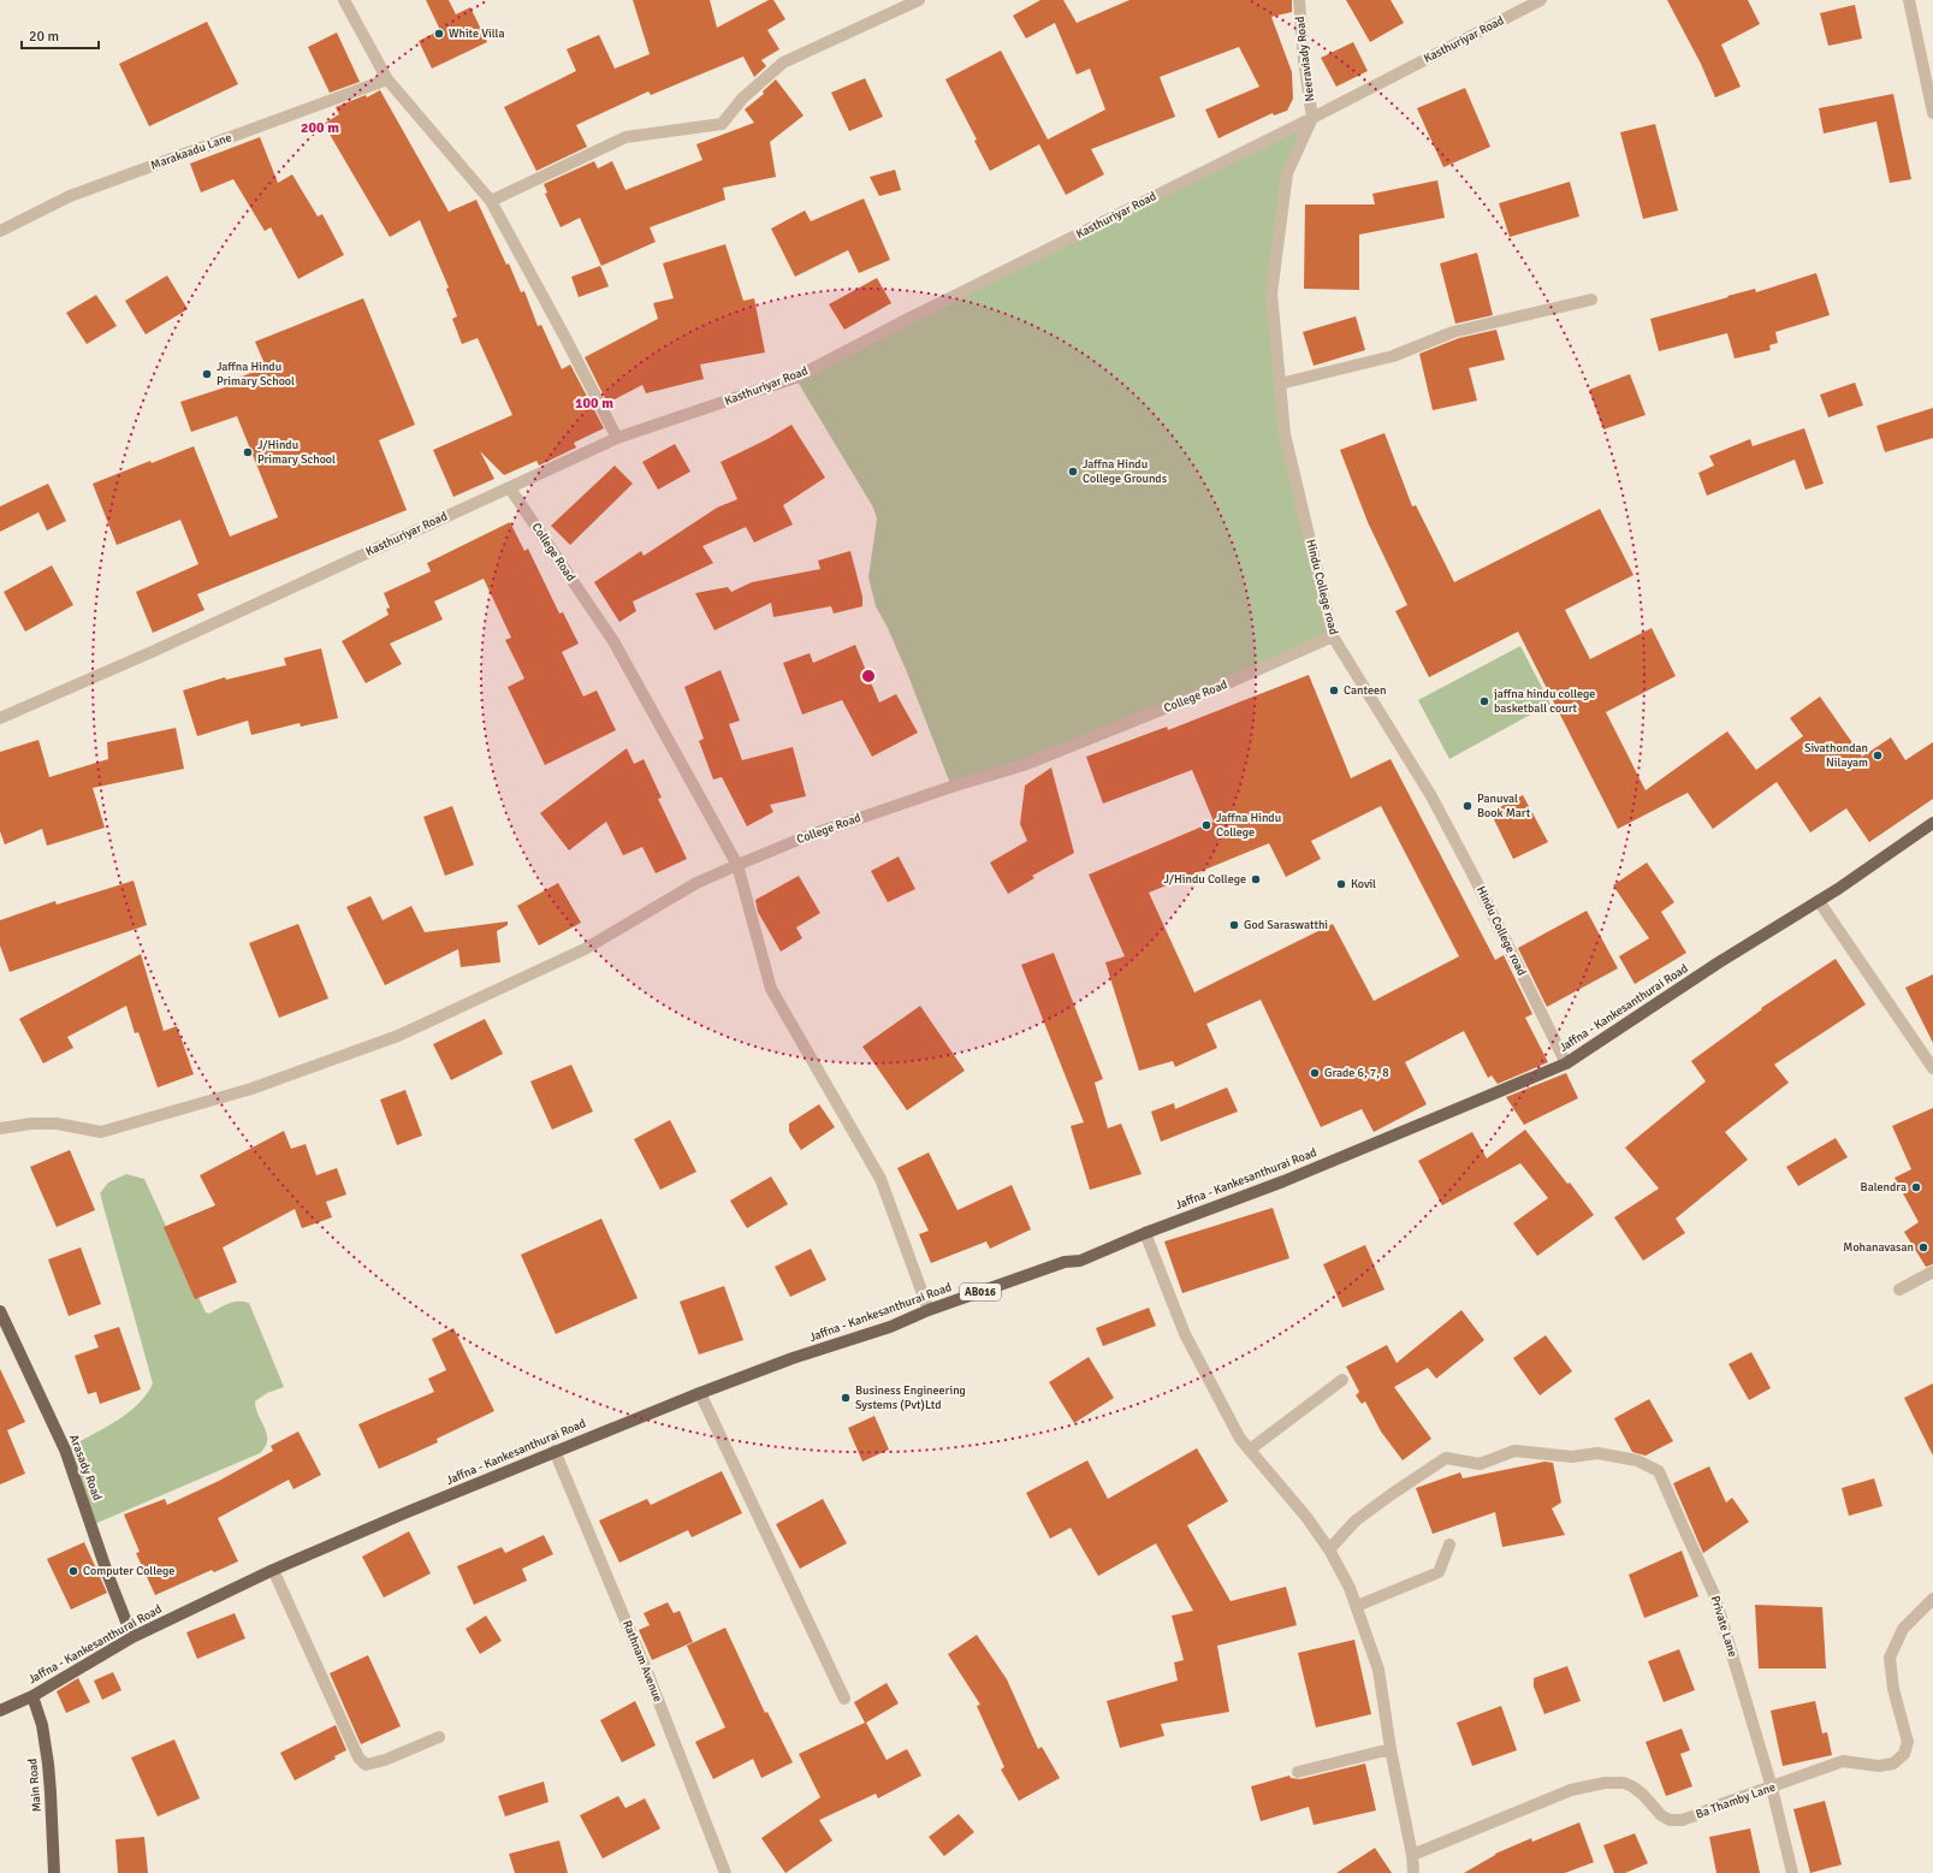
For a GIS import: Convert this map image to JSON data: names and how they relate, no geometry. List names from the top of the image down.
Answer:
{
  "streets": {
    "main road": [
      "Jaffna - Kankesanthurai Road",
      "AB016",
      "Arasady Road",
      "Main Road"
    ],
    "street": [
      "Kasthuriyar Road",
      "Neeraviady Road",
      "Marakaadu Lane",
      "College Road",
      "Hindu College road",
      "Private Lane",
      "Rathnam Avenue",
      "Ba Thamby Lane"
    ]
  },
  "crossings": [
    ["Kasthuriyar Road", "Neeraviady Road"],
    ["Kasthuriyar Road", "College Road"],
    ["Kasthuriyar Road", "Hindu College road"],
    ["Neeraviady Road", "Hindu College road"],
    ["College Road", "Hindu College road"],
    ["Hindu College road", "Jaffna - Kankesanthurai Road"],
    ["Jaffna - Kankesanthurai Road", "Arasady Road"],
    ["Jaffna - Kankesanthurai Road", "Rathnam Avenue"],
    ["Jaffna - Kankesanthurai Road", "Main Road"],
    ["Private Lane", "Ba Thamby Lane"]
  ],
  "places": [
    "White Villa",
    "Jaffna Hindu Primary School",
    "J/Hindu Primary School",
    "Jaffna Hindu College Grounds",
    "Canteen",
    "jaffna hindu college basketball court",
    "Sivathondan Nilayam",
    "Panuval Book Mart",
    "Jaffna Hindu College",
    "J/Hindu College",
    "Kovil",
    "God Saraswatthi",
    "Grade 6, 7, 8",
    "Balendra",
    "Mohanavasan",
    "Business Engineering Systems (Pvt)Ltd",
    "Computer College"
  ],
  "scale_bar": "20 m",
  "rings": ["200 m", "100 m"]
}
